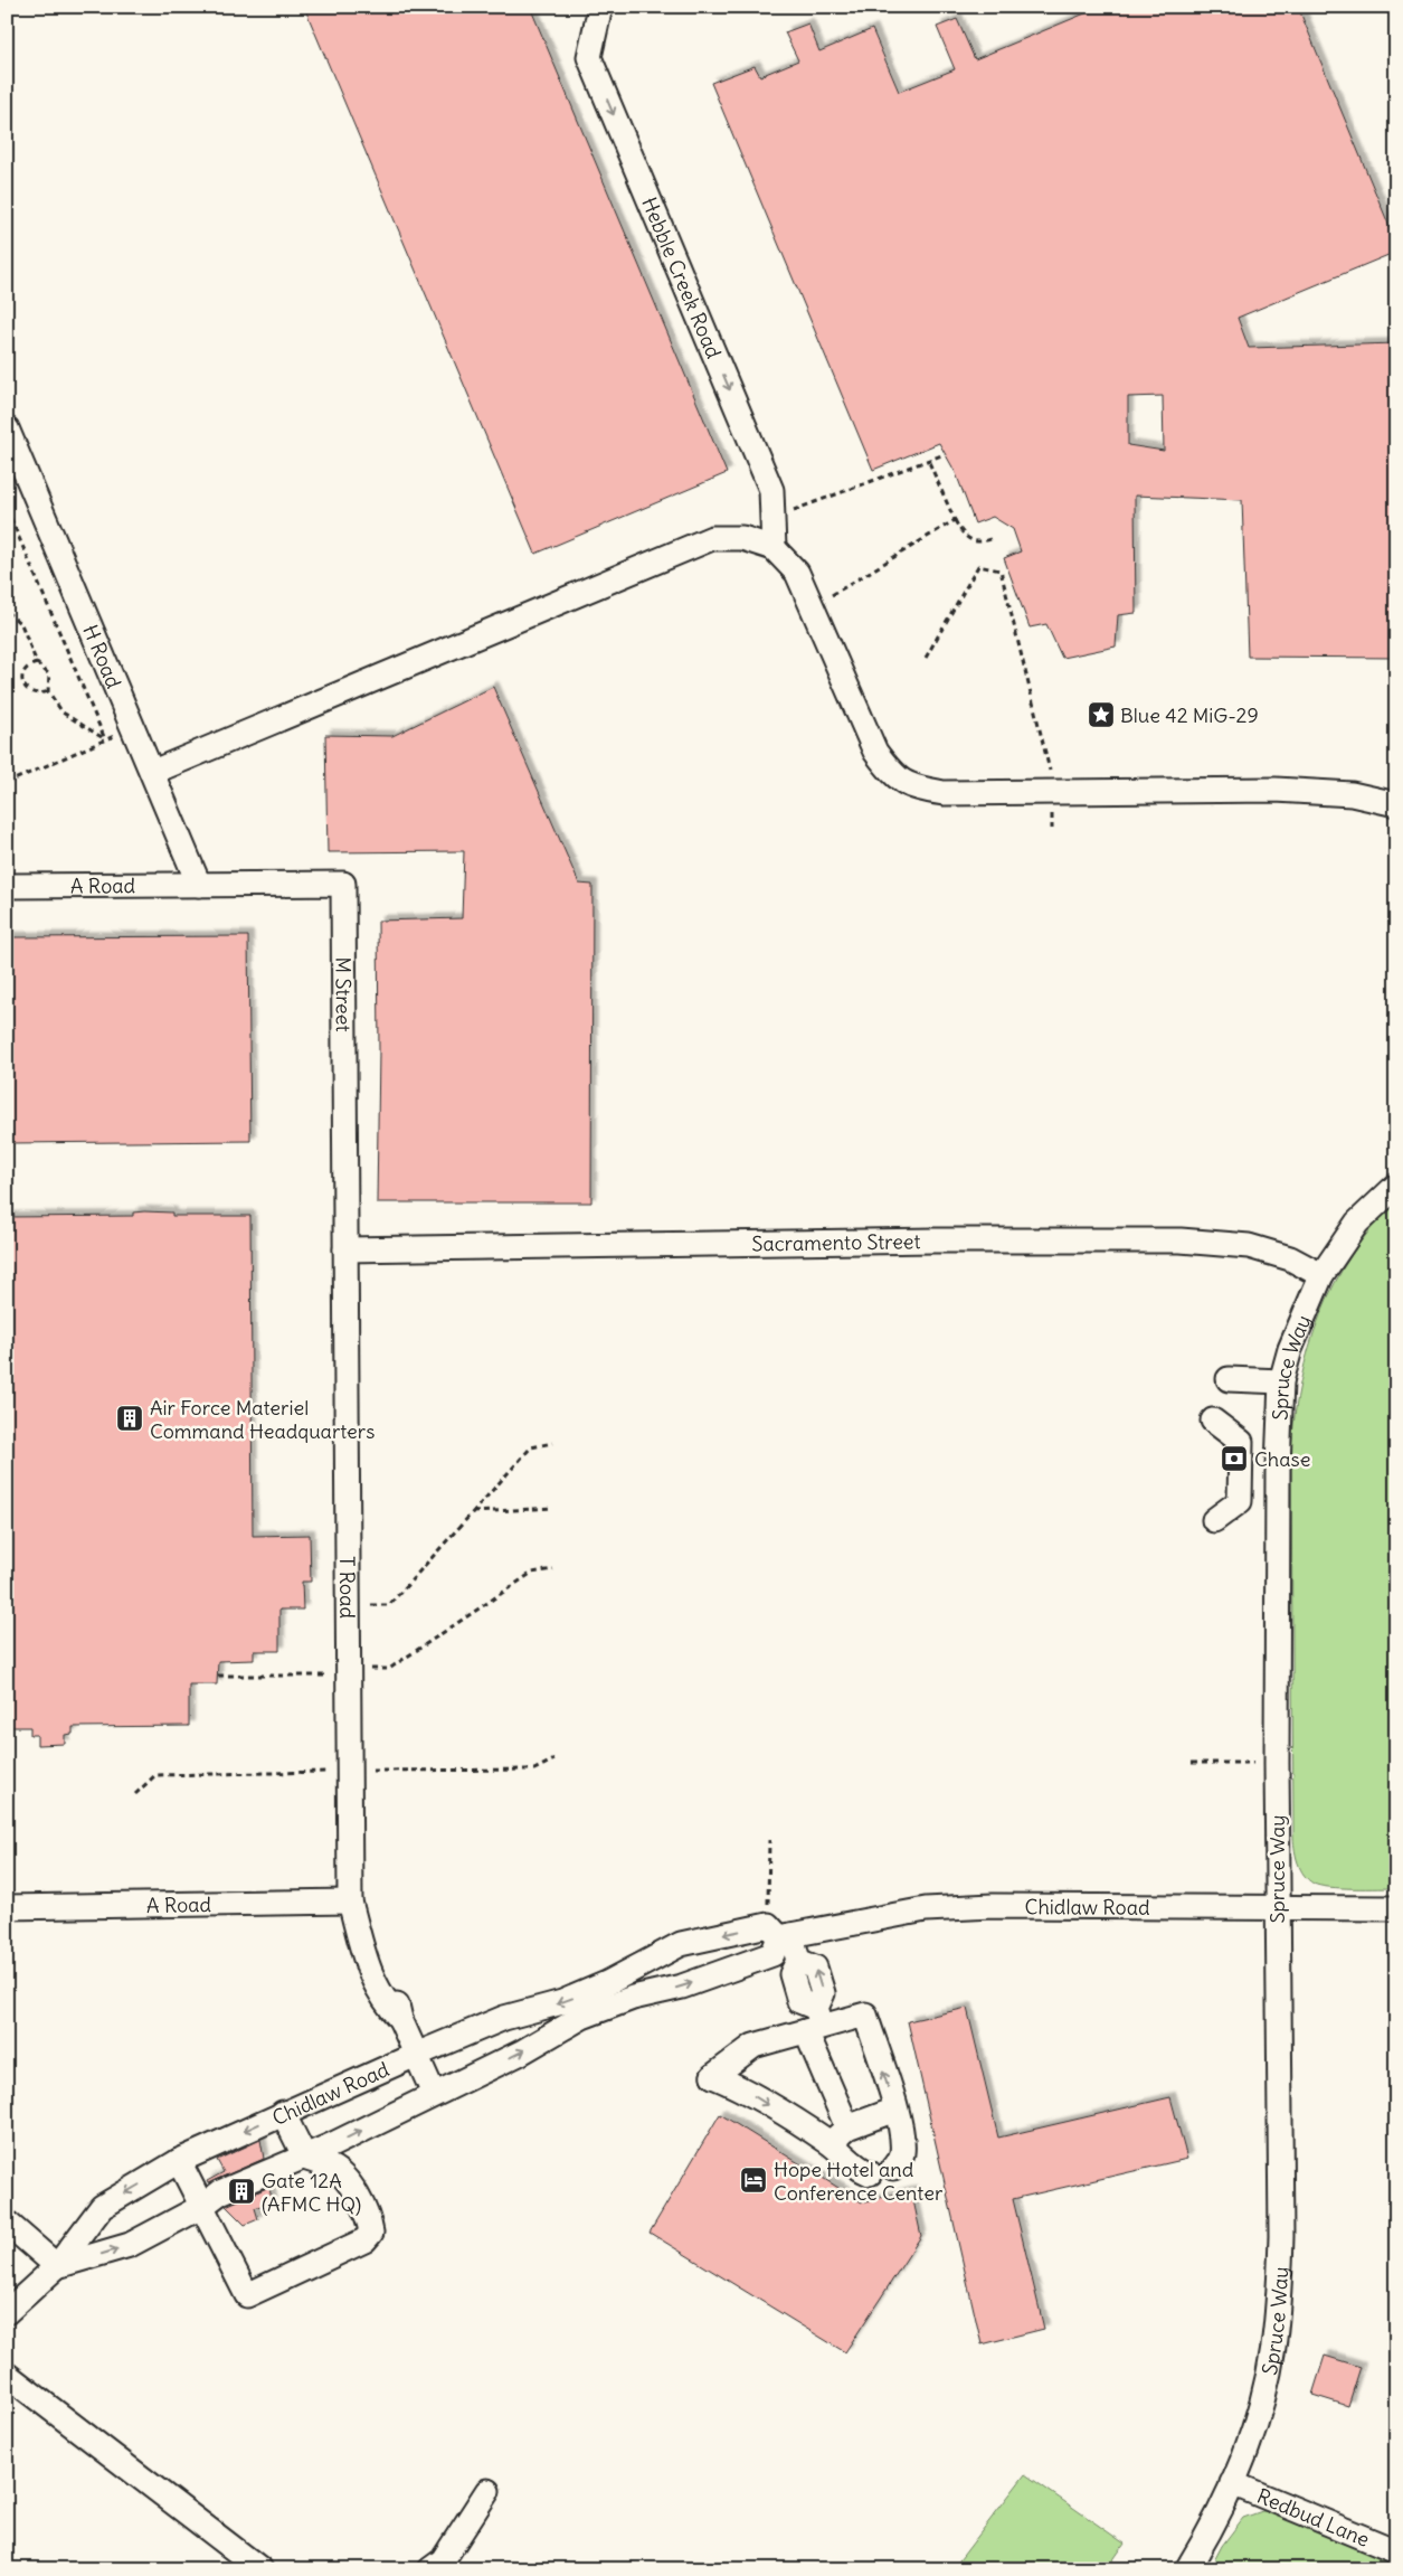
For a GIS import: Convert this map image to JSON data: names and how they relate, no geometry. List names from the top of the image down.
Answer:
{
  "streets": {
    "street": [
      "Hebble Creek Road",
      "H Road",
      "A Road",
      "M Street",
      "Sacramento Street",
      "Spruce Way",
      "T Road",
      "Chidlaw Road",
      "Redbud Lane"
    ]
  },
  "crossings": [
    ["H Road", "A Road"],
    ["H Road", "M Street"],
    ["A Road", "M Street"],
    ["A Road", "T Road"],
    ["M Street", "Sacramento Street"],
    ["M Street", "T Road"],
    ["Sacramento Street", "Spruce Way"],
    ["Sacramento Street", "T Road"],
    ["Spruce Way", "Chidlaw Road"],
    ["Spruce Way", "Redbud Lane"],
    ["T Road", "Chidlaw Road"]
  ],
  "one_way": ["Hebble Creek Road"],
  "places": {
    "place": ["Blue 42 MiG-29"],
    "building": ["Air Force Materiel Command Headquarters", "Gate 12A (AFMC HQ)"],
    "bank": ["Chase"],
    "hotel": ["Hope Hotel and Conference Center"]
  }
}
